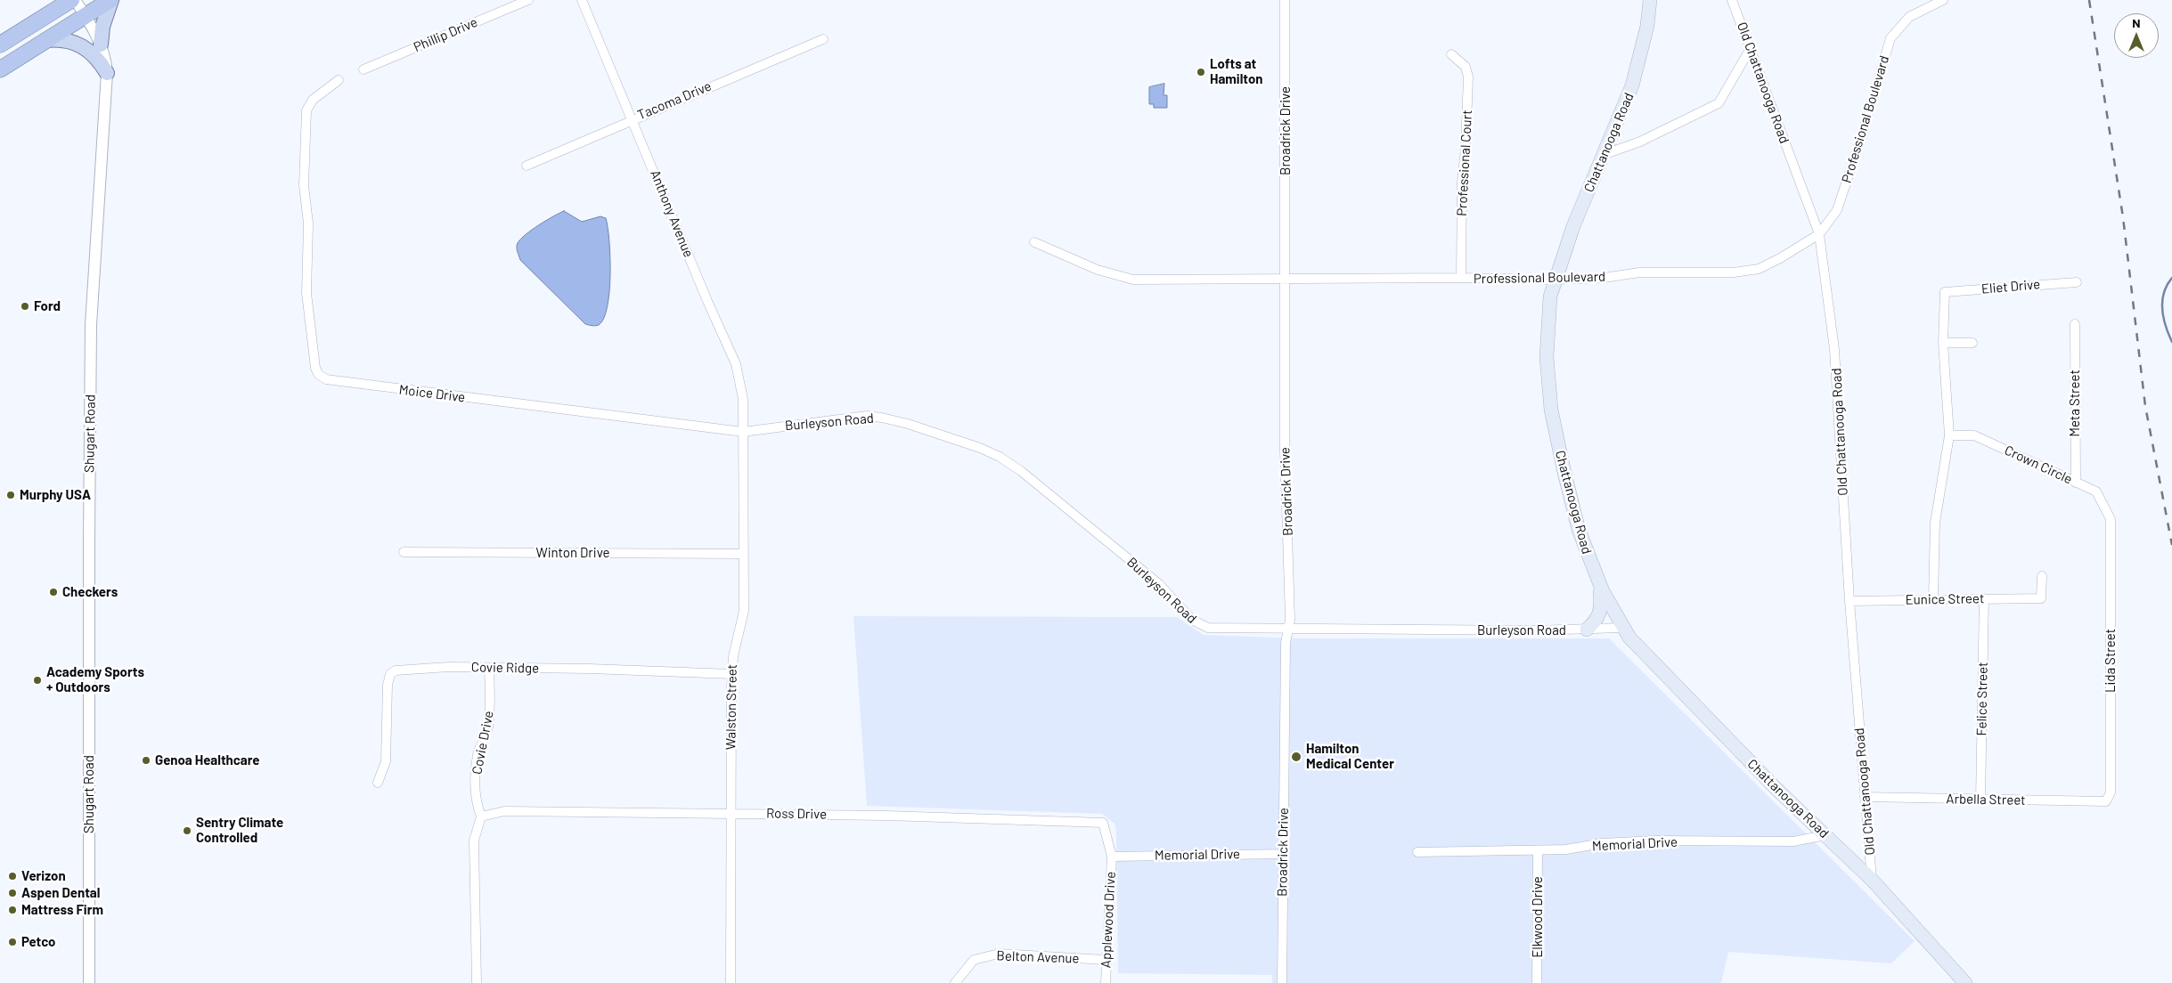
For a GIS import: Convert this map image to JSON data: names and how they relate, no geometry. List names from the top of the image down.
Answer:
{
  "streets": {
    "main road": ["Chattanooga Road"],
    "street": [
      "Phillip Drive",
      "Old Chattanooga Road",
      "Tacoma Drive",
      "Professional Boulevard",
      "Broadrick Drive",
      "Professional Court",
      "Anthony Avenue",
      "Eliet Drive",
      "Moice Drive",
      "Meta Street",
      "Burleyson Road",
      "Shugart Road",
      "Crown Circle",
      "Winton Drive",
      "Eunice Street",
      "Lida Street",
      "Covie Ridge",
      "Felice Street",
      "Walston Street",
      "Covie Drive",
      "Arbella Street",
      "Ross Drive",
      "Memorial Drive",
      "Elkwood Drive",
      "Applewood Drive",
      "Belton Avenue"
    ]
  },
  "crossings": [
    ["Old Chattanooga Road", "Professional Boulevard"],
    ["Old Chattanooga Road", "Chattanooga Road"],
    ["Old Chattanooga Road", "Eunice Street"],
    ["Old Chattanooga Road", "Arbella Street"],
    ["Tacoma Drive", "Anthony Avenue"],
    ["Professional Boulevard", "Broadrick Drive"],
    ["Professional Boulevard", "Chattanooga Road"],
    ["Professional Boulevard", "Professional Court"],
    ["Broadrick Drive", "Burleyson Road"],
    ["Broadrick Drive", "Memorial Drive"],
    ["Chattanooga Road", "Burleyson Road"],
    ["Chattanooga Road", "Memorial Drive"],
    ["Anthony Avenue", "Moice Drive"],
    ["Anthony Avenue", "Burleyson Road"],
    ["Anthony Avenue", "Walston Street"],
    ["Moice Drive", "Burleyson Road"],
    ["Moice Drive", "Walston Street"],
    ["Meta Street", "Crown Circle"],
    ["Burleyson Road", "Walston Street"],
    ["Crown Circle", "Lida Street"],
    ["Winton Drive", "Walston Street"],
    ["Eunice Street", "Felice Street"],
    ["Lida Street", "Arbella Street"],
    ["Covie Ridge", "Walston Street"],
    ["Covie Ridge", "Covie Drive"],
    ["Felice Street", "Arbella Street"],
    ["Walston Street", "Ross Drive"],
    ["Covie Drive", "Ross Drive"],
    ["Ross Drive", "Memorial Drive"],
    ["Ross Drive", "Applewood Drive"],
    ["Memorial Drive", "Elkwood Drive"],
    ["Memorial Drive", "Applewood Drive"],
    ["Applewood Drive", "Belton Avenue"]
  ],
  "places": [
    "Lofts at Hamilton",
    "Ford",
    "Murphy USA",
    "Checkers",
    "Academy Sports + Outdoors",
    "Hamilton Medical Center",
    "Genoa Healthcare",
    "Sentry Climate Controlled",
    "Verizon",
    "Aspen Dental",
    "Mattress Firm",
    "Petco"
  ],
  "north": "top"
}
